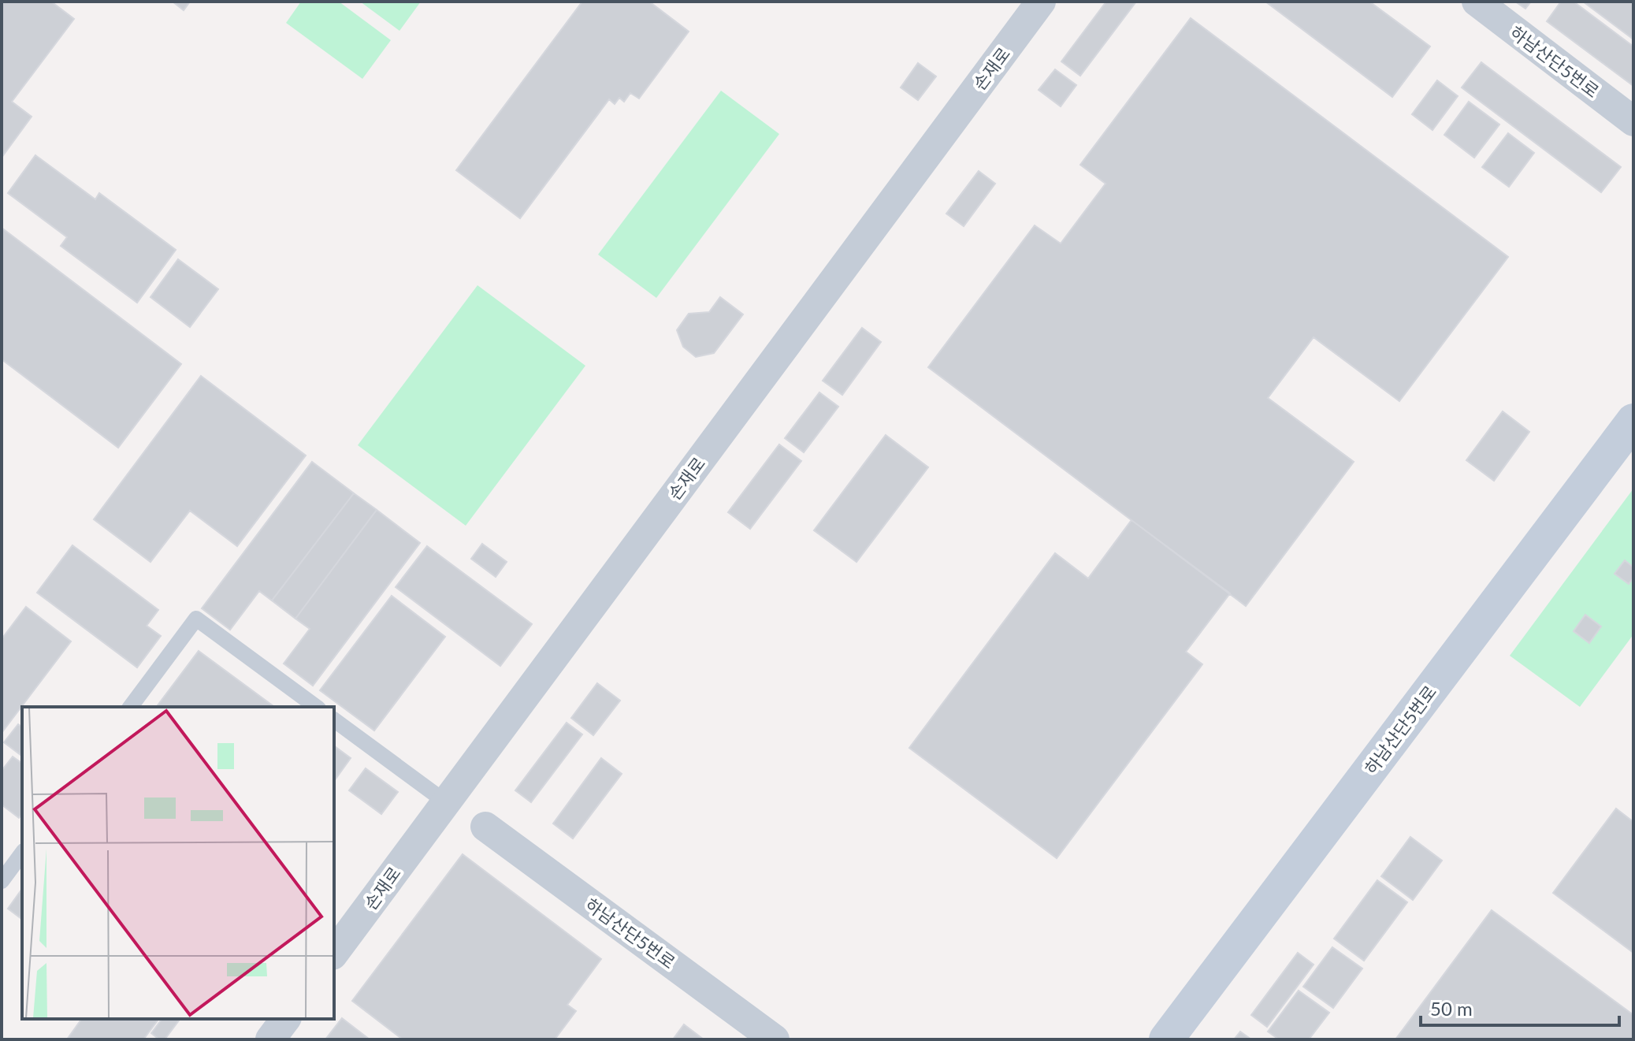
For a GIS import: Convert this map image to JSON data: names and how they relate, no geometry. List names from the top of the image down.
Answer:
{
  "streets": {
    "street": ["하남산단5번로", "손재로"]
  },
  "scale_bar": "50 m"
}
